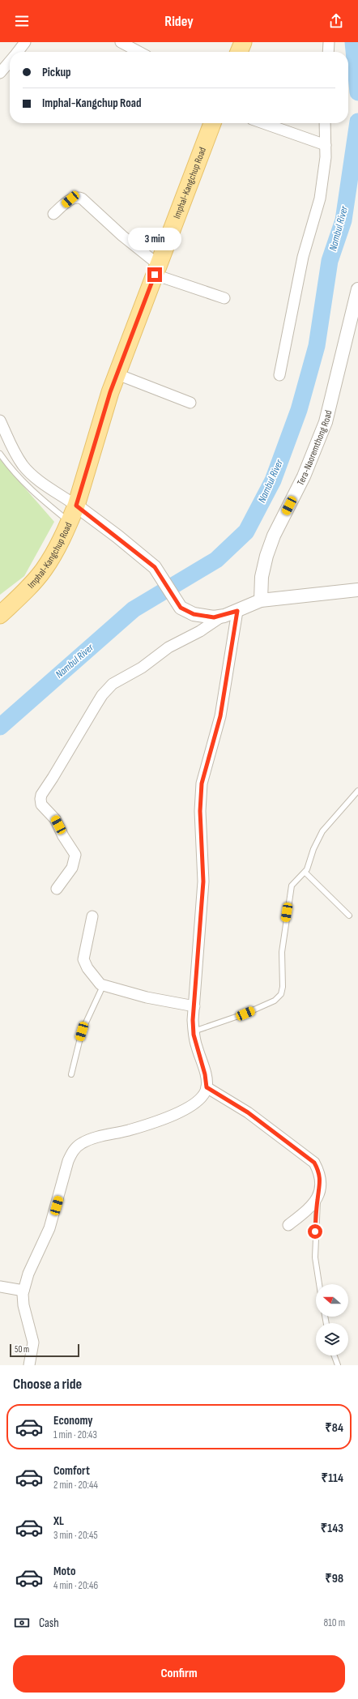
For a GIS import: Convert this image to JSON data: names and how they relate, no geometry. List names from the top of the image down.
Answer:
{
  "streets": {
    "main road": ["Imphal-Kangchup Road"],
    "street": ["Tera-Naoremthong Road"]
  },
  "water": ["Nambul River"],
  "scale_bar": "50 m",
  "north": "left",
  "page": {
    "header": "Ridey",
    "banner": ["Pickup", "Imphal-Kangchup Road"],
    "bubble": "3 min",
    "scale": "50 m",
    "heading": "Choose a ride",
    "list": [
      {
        "name": "Economy",
        "note": "1 min · 20:43",
        "value": "₹84"
      },
      {
        "name": "Comfort",
        "note": "2 min · 20:44",
        "value": "₹114"
      },
      {
        "name": "XL",
        "note": "3 min · 20:45",
        "value": "₹143"
      },
      {
        "name": "Moto",
        "note": "4 min · 20:46",
        "value": "₹98"
      }
    ],
    "pay": ["Cash", "810 m"],
    "buttons": "Confirm"
  }
}
